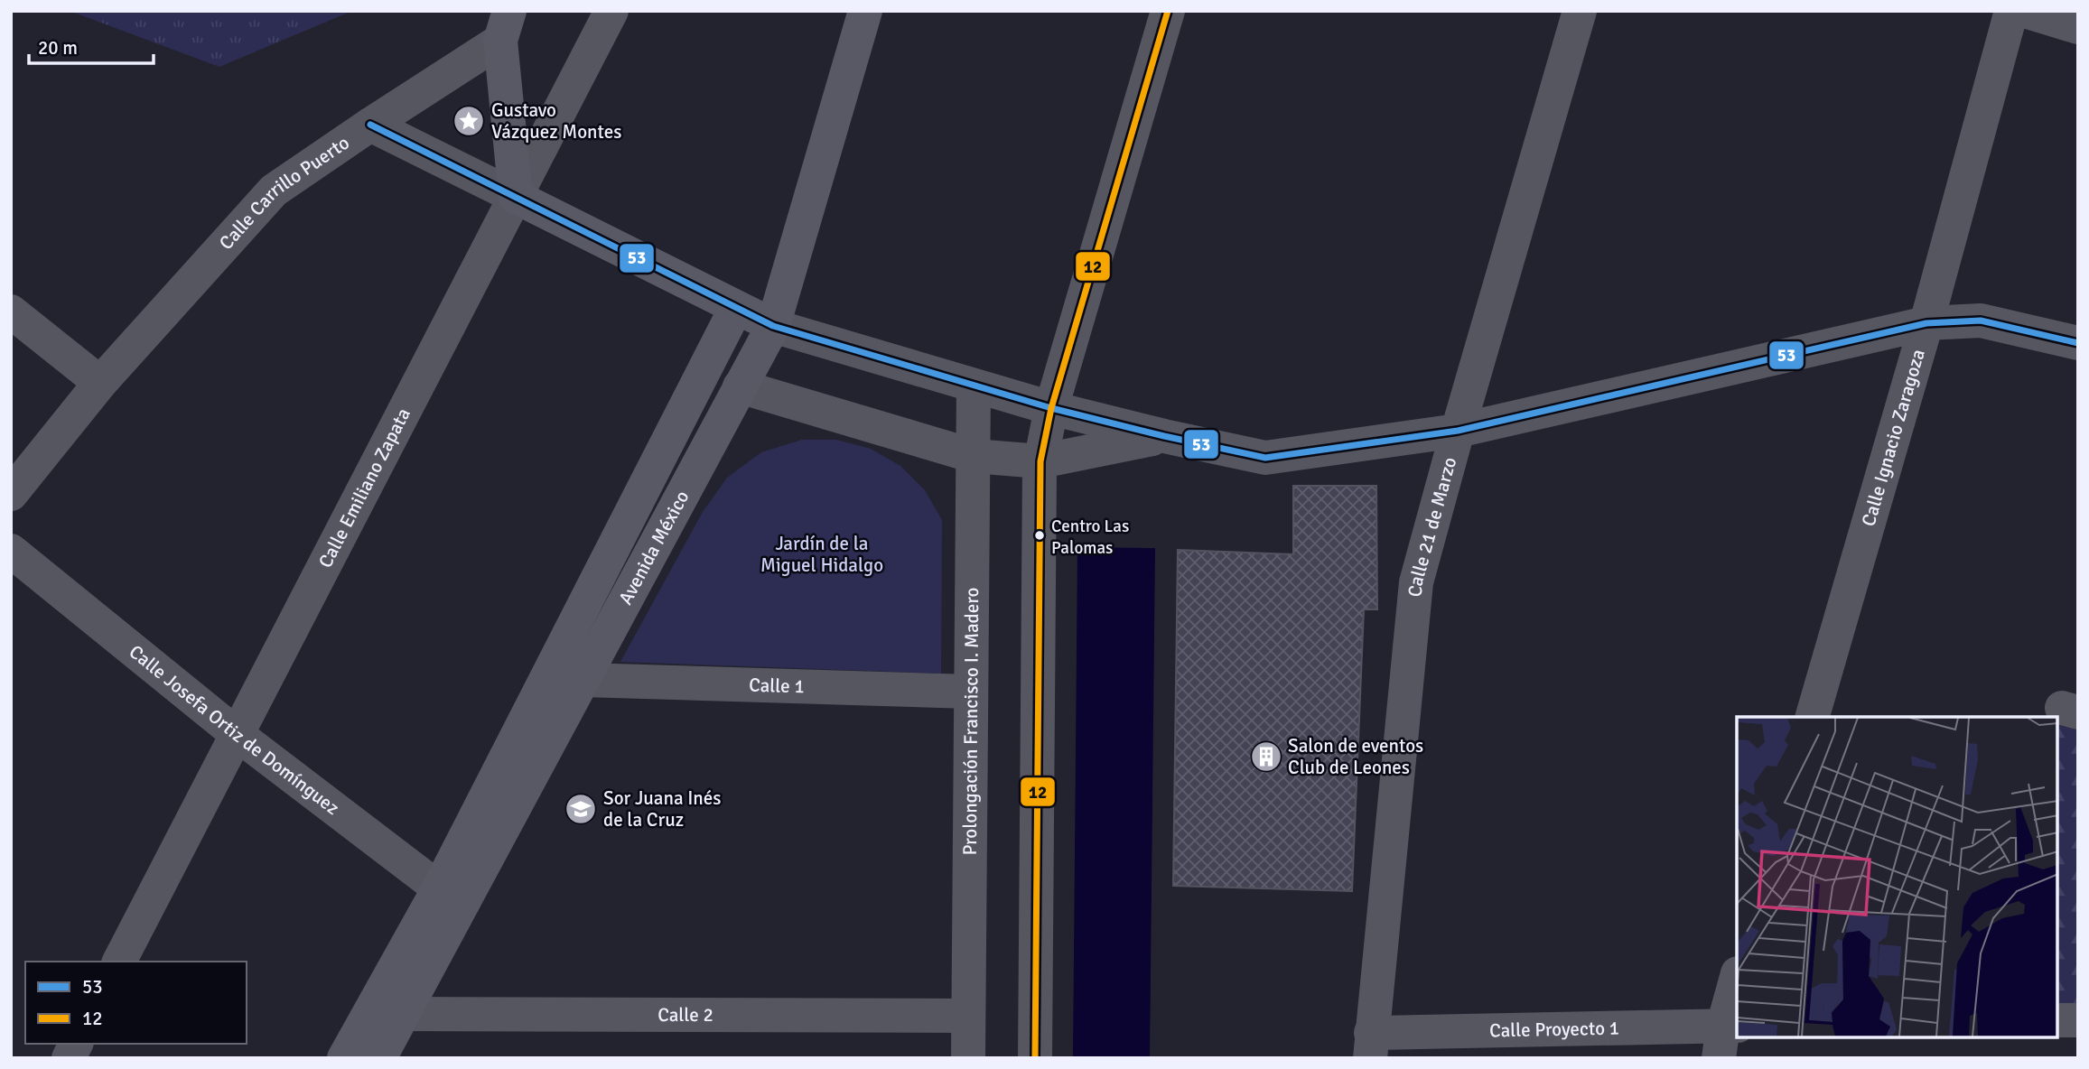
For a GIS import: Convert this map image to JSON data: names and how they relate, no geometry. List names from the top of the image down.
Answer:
{
  "streets": {
    "main road": ["Calle Carrillo Puerto", "Avenida México"],
    "street": [
      "Calle Ignacio Zaragoza",
      "Calle Emiliano Zapata",
      "Calle 21 de Marzo",
      "Calle 1",
      "Prolongación Francisco I. Madero",
      "Calle Josefa Ortiz de Domínguez",
      "Calle 2",
      "Calle Proyecto 1"
    ]
  },
  "crossings": [
    ["Calle Carrillo Puerto", "Calle Emiliano Zapata"],
    ["Calle Emiliano Zapata", "Calle Josefa Ortiz de Domínguez"],
    ["Calle 21 de Marzo", "Calle Proyecto 1"],
    ["Avenida México", "Calle 1"],
    ["Avenida México", "Calle Josefa Ortiz de Domínguez"],
    ["Avenida México", "Calle 2"],
    ["Calle 1", "Prolongación Francisco I. Madero"],
    ["Prolongación Francisco I. Madero", "Calle 2"]
  ],
  "parks": ["Jardín de la Miguel Hidalgo"],
  "places": {
    "place": ["Gustavo Vázquez Montes"],
    "other": ["Centro Las Palomas"],
    "building": ["Salon de eventos Club de Leones"],
    "school or university": ["Sor Juana Inés de la Cruz"]
  },
  "lines": ["transit line 12", "transit line 53"],
  "legend": ["53", "12"],
  "scale_bar": "20 m"
}
